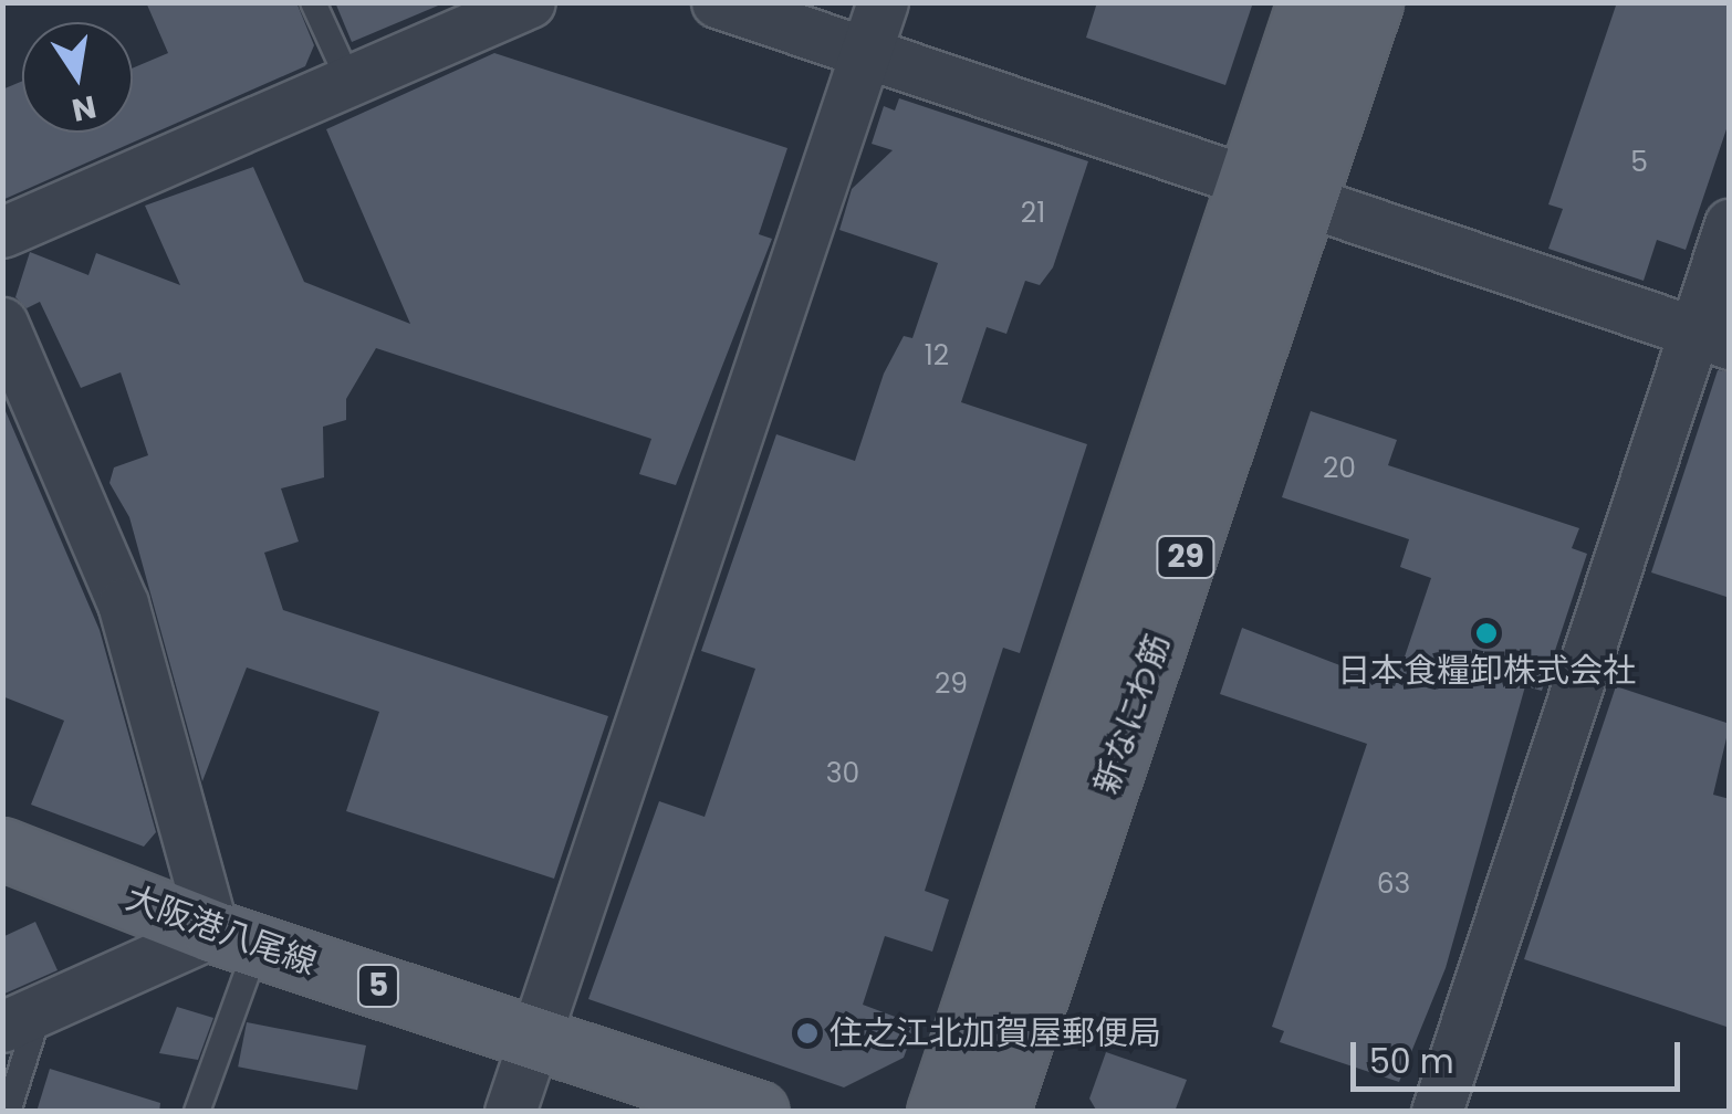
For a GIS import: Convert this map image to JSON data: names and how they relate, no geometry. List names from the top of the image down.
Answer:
{
  "streets": {
    "main road": [
      "29",
      "新なにわ筋",
      "大阪港八尾線",
      "5"
    ]
  },
  "places": ["日本食糧卸株式会社", "住之江北加賀屋郵便局"],
  "house_numbers": [
    "5",
    "21",
    "12",
    "20",
    "29",
    "30",
    "63"
  ],
  "scale_bar": "50 m",
  "north": "bottom"
}
